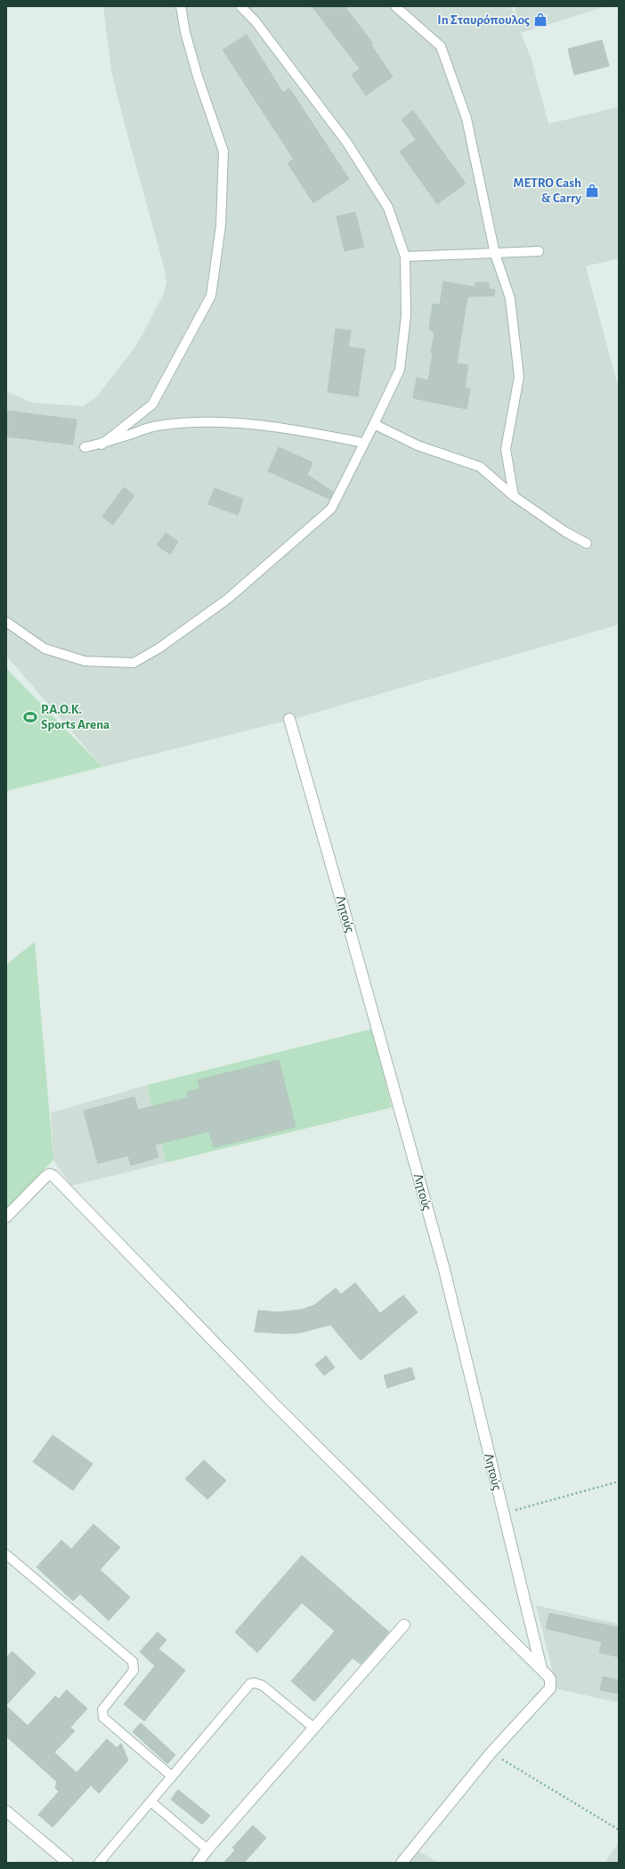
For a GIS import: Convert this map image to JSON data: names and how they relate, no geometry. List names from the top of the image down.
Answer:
{
  "streets": {
    "street": ["Λητούς"]
  },
  "places": {
    "shop": ["In Σταυρόπουλος", "METRO Cash & Carry"],
    "sports": ["P.A.O.K. Sports Arena"]
  }
}
